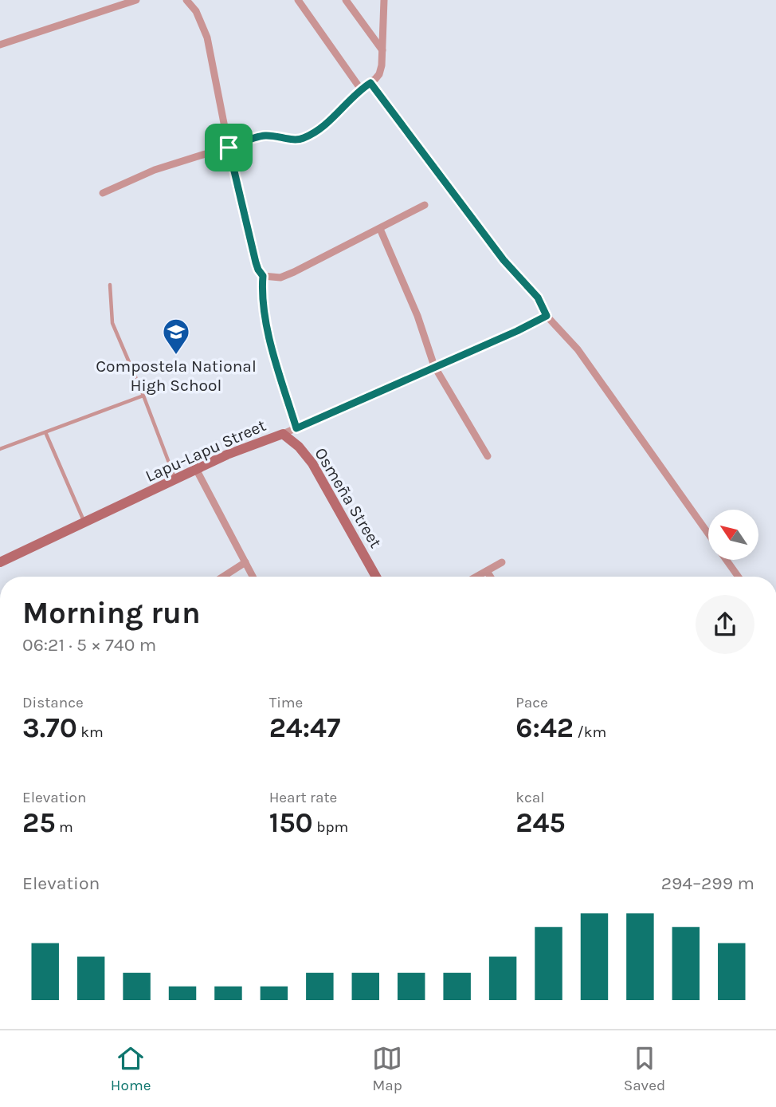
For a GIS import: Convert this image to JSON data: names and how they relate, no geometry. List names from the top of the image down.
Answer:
{
  "streets": {
    "street": ["Lapu-Lapu Street", "Osmeña Street"]
  },
  "crossings": [
    ["Lapu-Lapu Street", "Osmeña Street"]
  ],
  "places": {
    "school or university": ["Compostela National High School"]
  },
  "north": "top left",
  "page": {
    "heading": ["Morning run", "06:21 · 5 × 740 m"],
    "stats": [
      ["Distance", "3.70 km"],
      ["Time", "24:47"],
      ["Pace", "6:42 /km"],
      ["Elevation", "25 m"],
      ["Heart rate", "150 bpm"],
      ["kcal", "245"]
    ],
    "chart": ["Elevation", "294–299 m"],
    "tabs": ["Home", "Map", "Saved"]
  }
}
